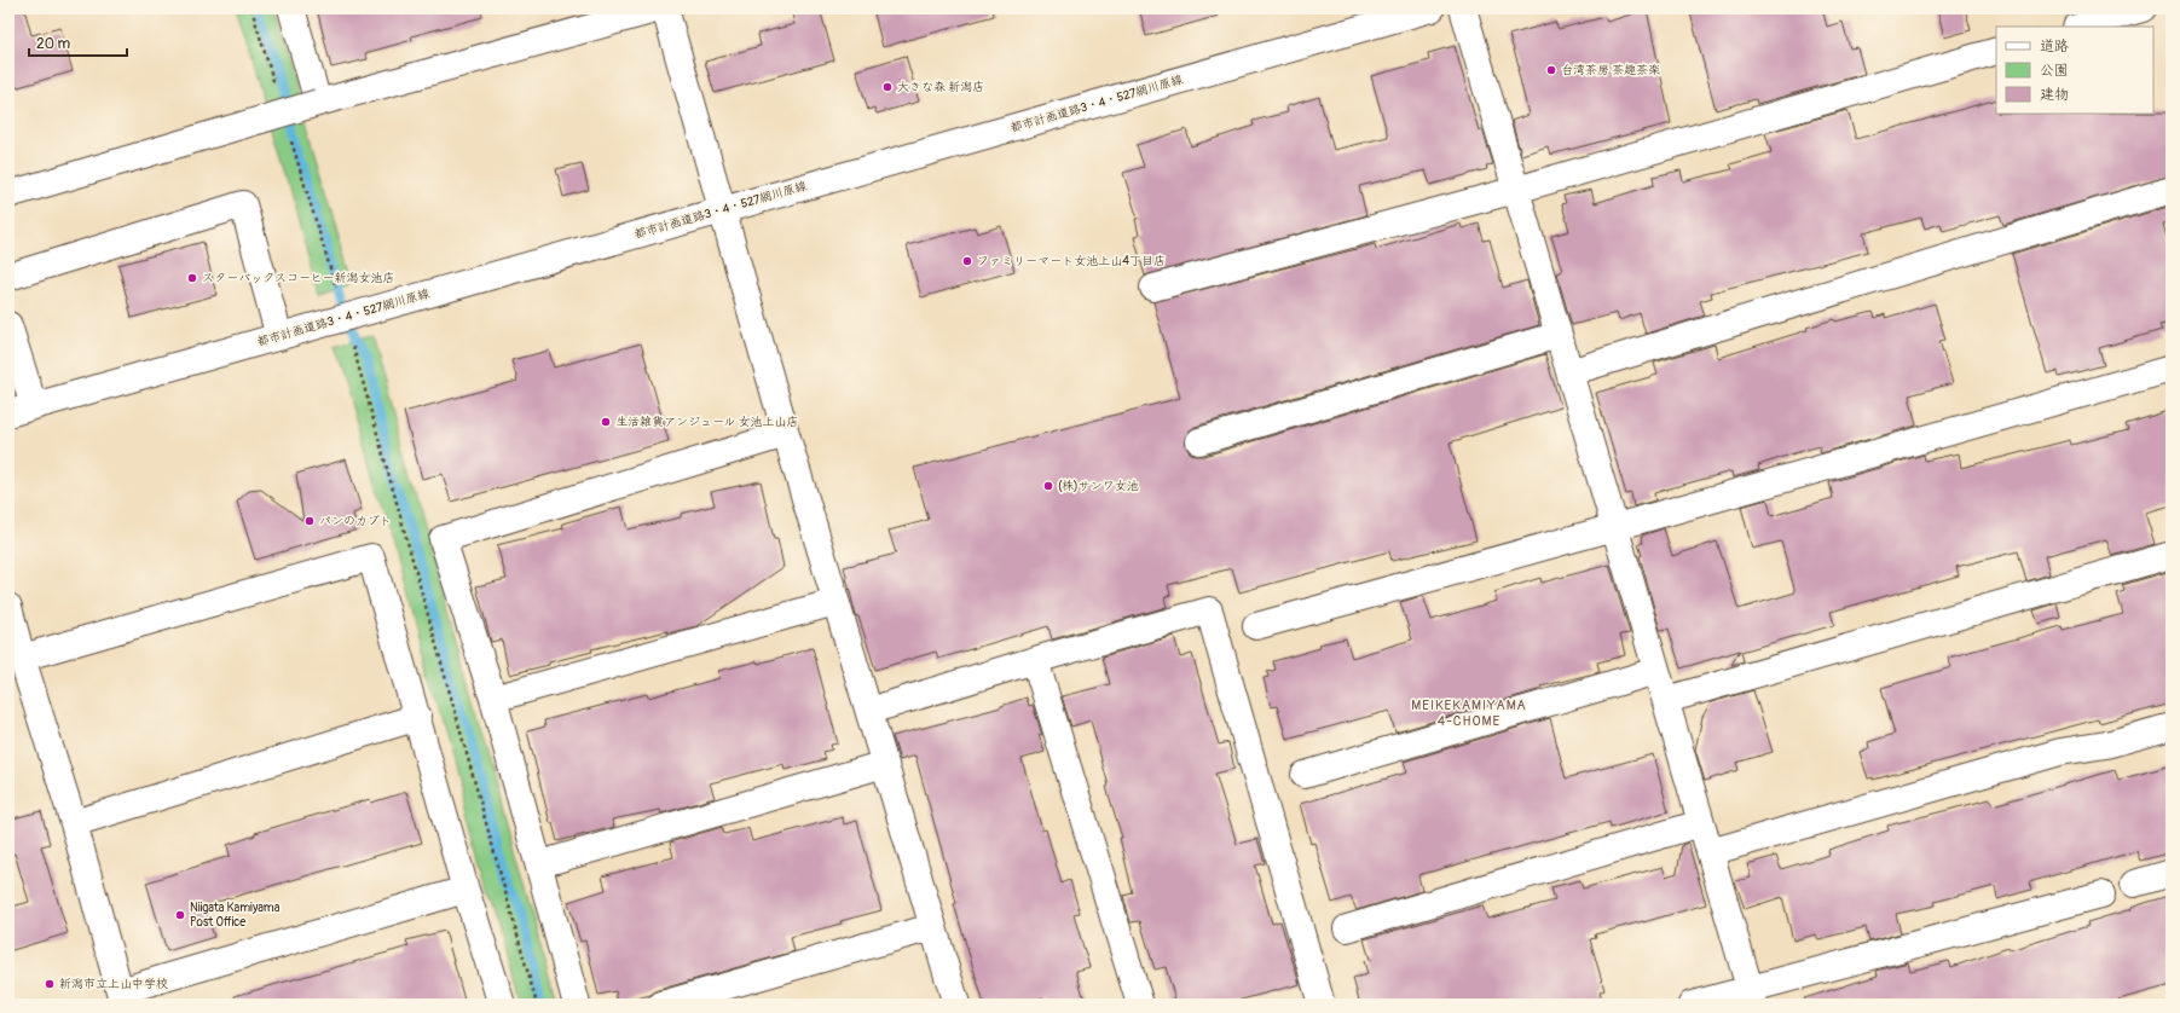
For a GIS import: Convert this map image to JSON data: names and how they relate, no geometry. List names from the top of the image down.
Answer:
{
  "streets": {
    "street": ["都市計画道路3・4・527網川原線"]
  },
  "districts": ["MEIKEKAMIYAMA 4-CHOME"],
  "places": [
    "台湾茶房 茶趣茶楽",
    "大きな森 新潟店",
    "ファミリーマート女池上山4丁目店",
    "スターバックスコーヒー新潟女池店",
    "生活雑貨アンジュール 女池上山店",
    "(株)サンワ女池",
    "パンのカブト",
    "Niigata Kamiyama Post Office",
    "新潟市立上山中学校"
  ],
  "legend": ["道路", "公園", "建物"],
  "scale_bar": "20 m"
}
